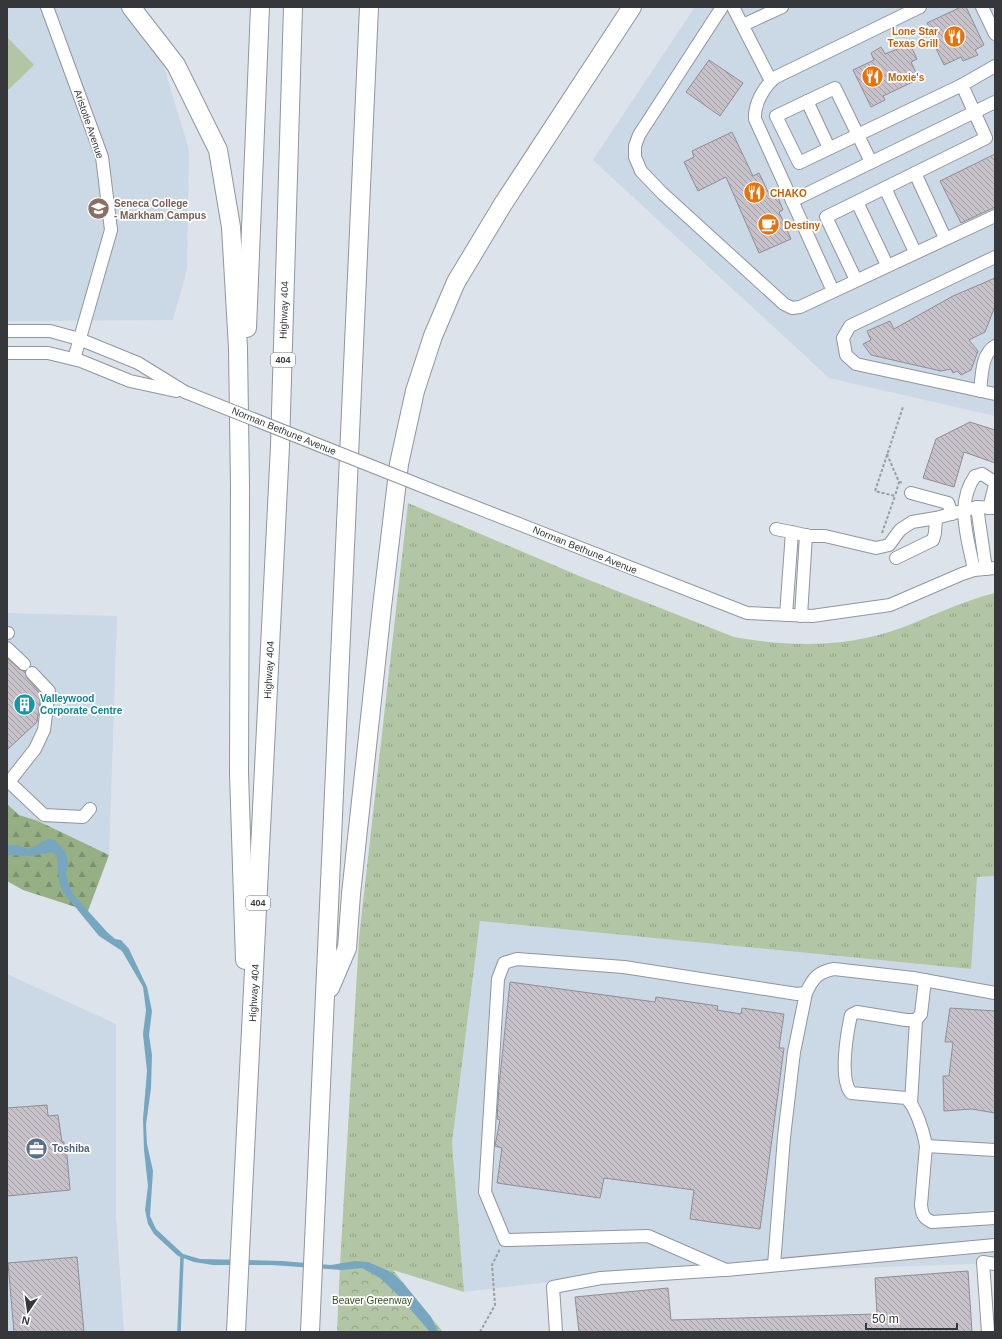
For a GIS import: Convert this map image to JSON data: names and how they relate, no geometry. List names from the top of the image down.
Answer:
{
  "streets": {
    "highway": ["Highway 404", "404"],
    "street": ["Aristotle Avenue", "Norman Bethune Avenue"]
  },
  "crossings": [
    ["Aristotle Avenue", "Norman Bethune Avenue"]
  ],
  "parks": ["Beaver Greenway"],
  "places": {
    "restaurant": ["Lone Star Texas Grill", "Moxie's", "CHAKO"],
    "school or university": ["Seneca College - Markham Campus"],
    "cafe": ["Destiny"],
    "building": ["Valleywood Corporate Centre"],
    "office": ["Toshiba"]
  },
  "scale_bar": "50 m",
  "north": "bottom"
}
